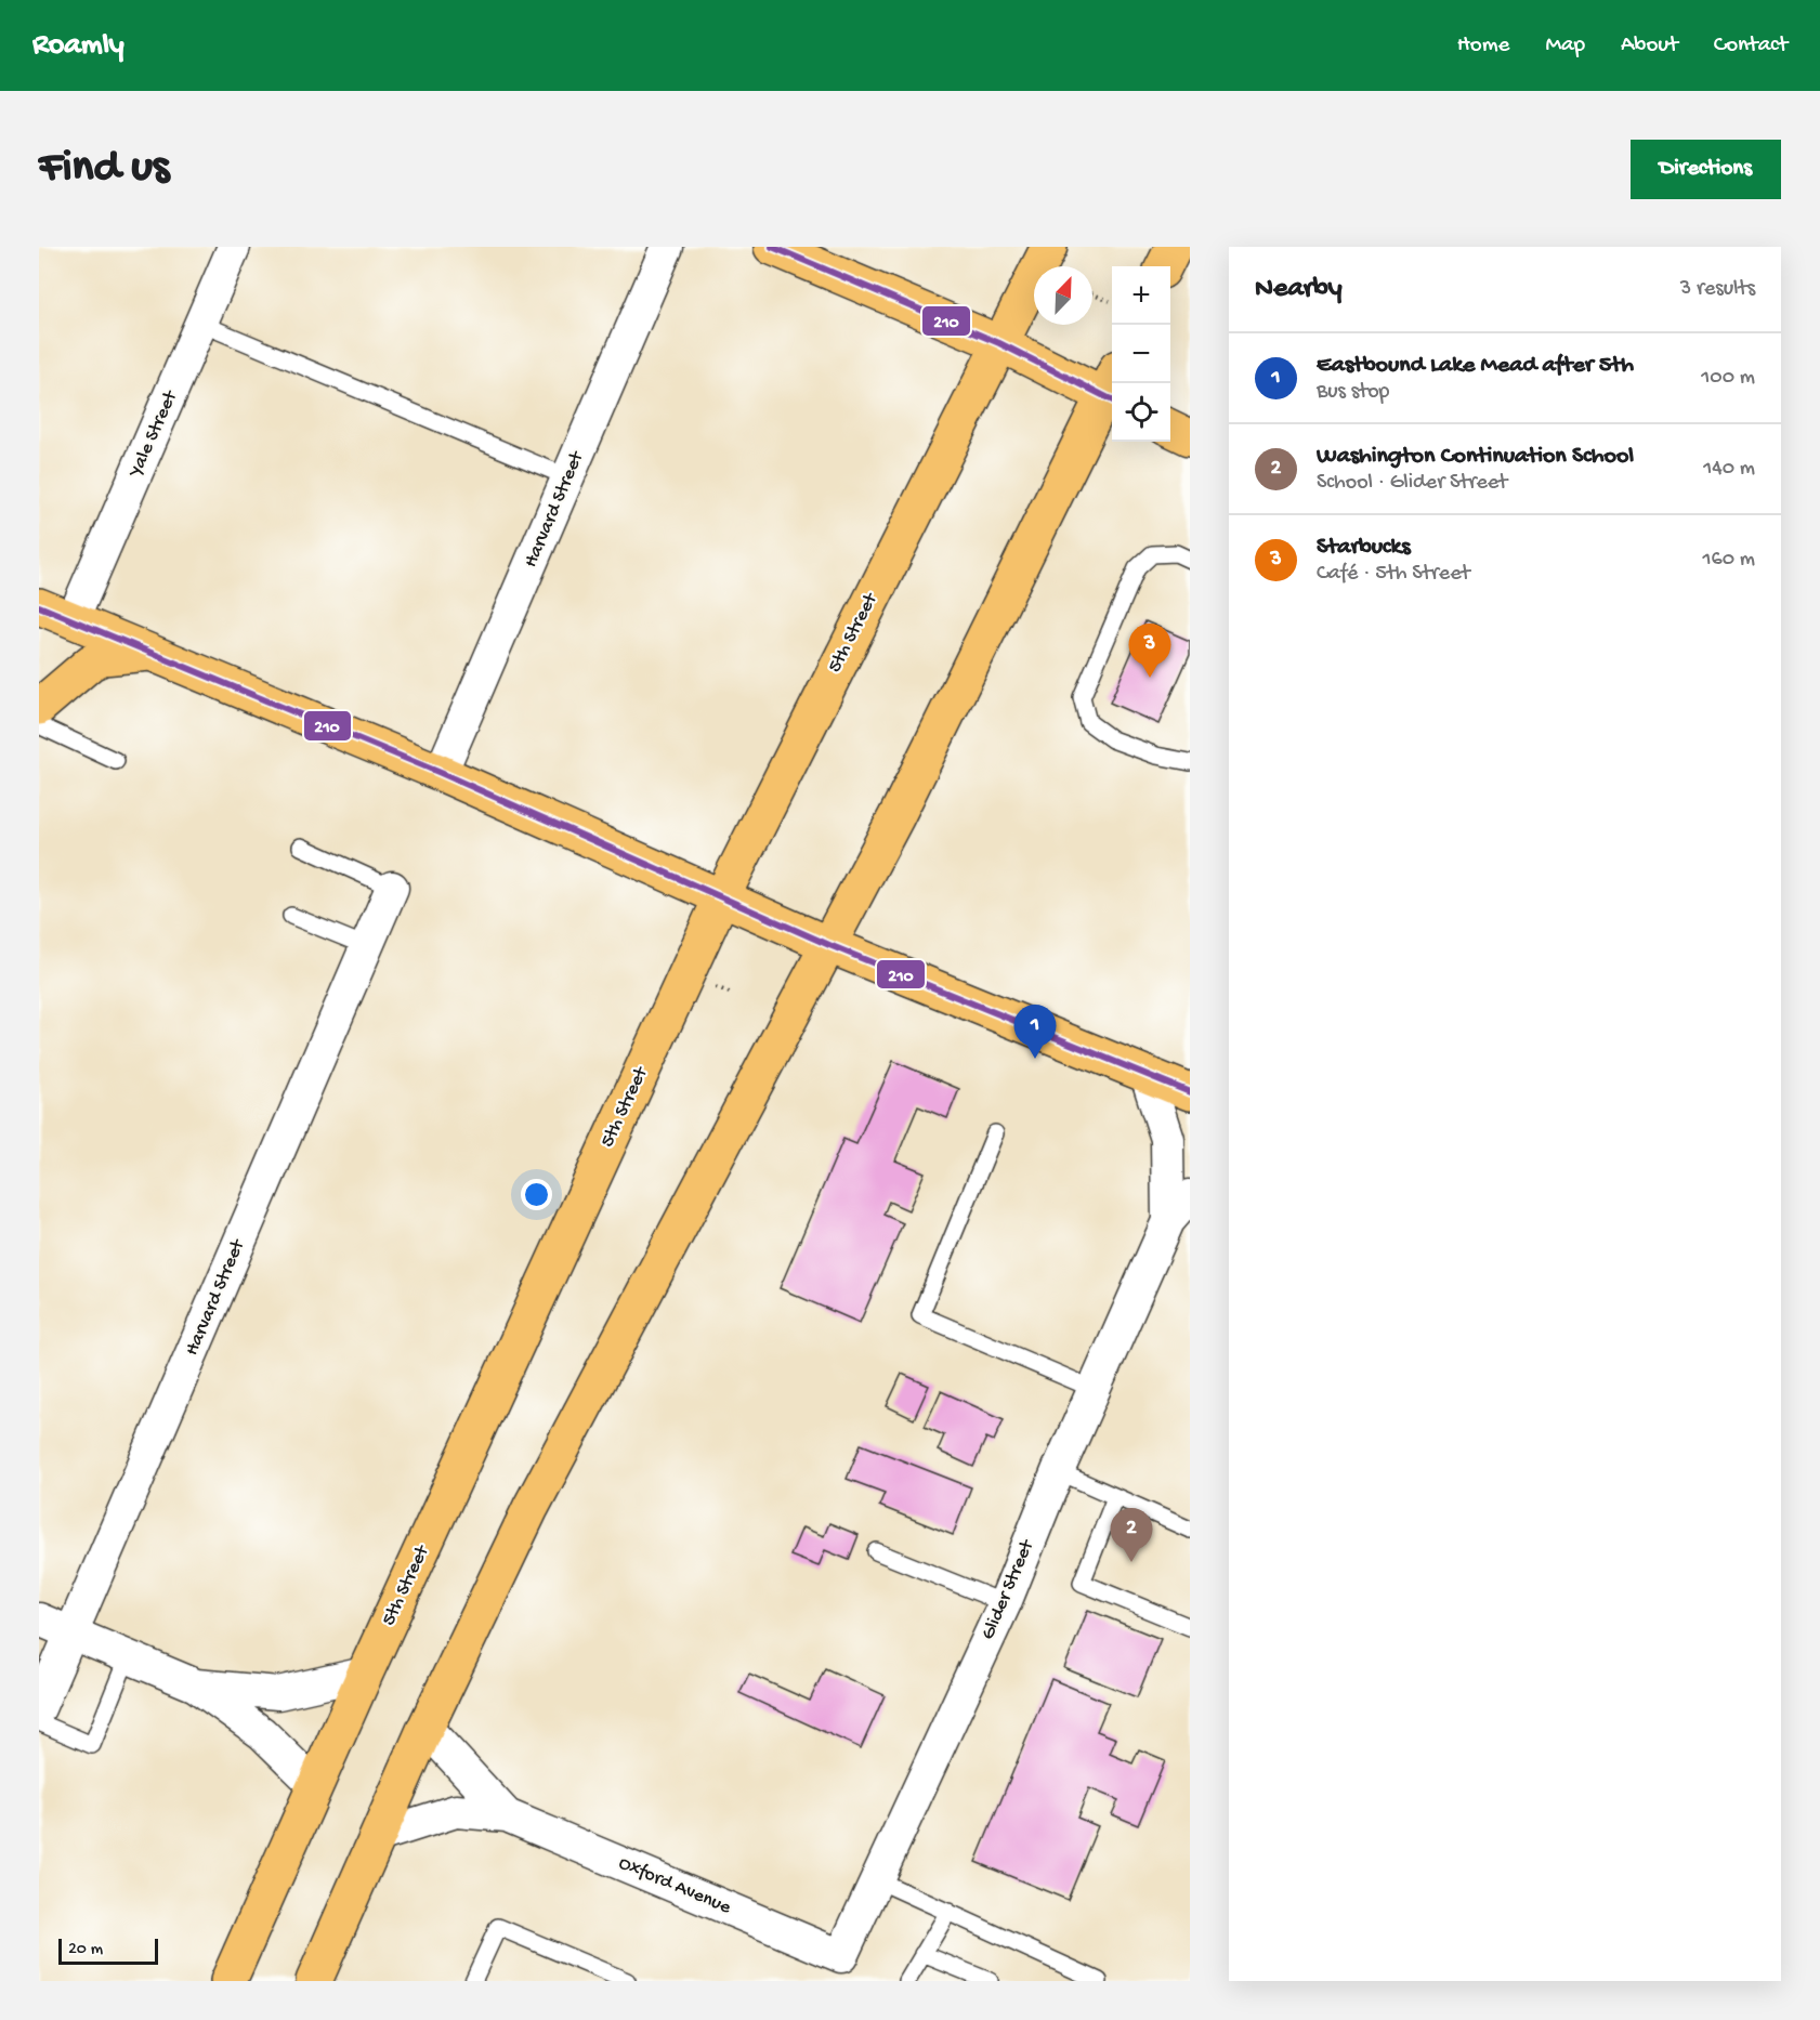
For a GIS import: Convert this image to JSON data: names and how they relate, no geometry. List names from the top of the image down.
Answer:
{
  "streets": {
    "main road": ["5th Street"],
    "street": [
      "Yale Street",
      "Harvard Street",
      "Glider Street",
      "Oxford Avenue"
    ]
  },
  "crossings": [
    ["Glider Street", "Oxford Avenue"]
  ],
  "lines": ["transit line 210"],
  "scale_bar": "20 m",
  "north": "top right",
  "page": {
    "header": "Roamly",
    "nav": [
      "Home",
      "Map",
      "About",
      "Contact"
    ],
    "buttons": "Directions",
    "title": "Find us",
    "heading": ["Nearby", "3 results"],
    "map_buttons": ["+", "−"],
    "list": [
      {
        "mark": "1",
        "name": "Eastbound Lake Mead after 5th",
        "note": "Bus stop",
        "value": "100 m"
      },
      {
        "mark": "2",
        "name": "Washington Continuation School",
        "note": "School · Glider Street",
        "value": "140 m"
      },
      {
        "mark": "3",
        "name": "Starbucks",
        "note": "Café · 5th Street",
        "value": "160 m"
      }
    ],
    "pins": ["3", "1", "2"],
    "scale": "20 m"
  }
}
